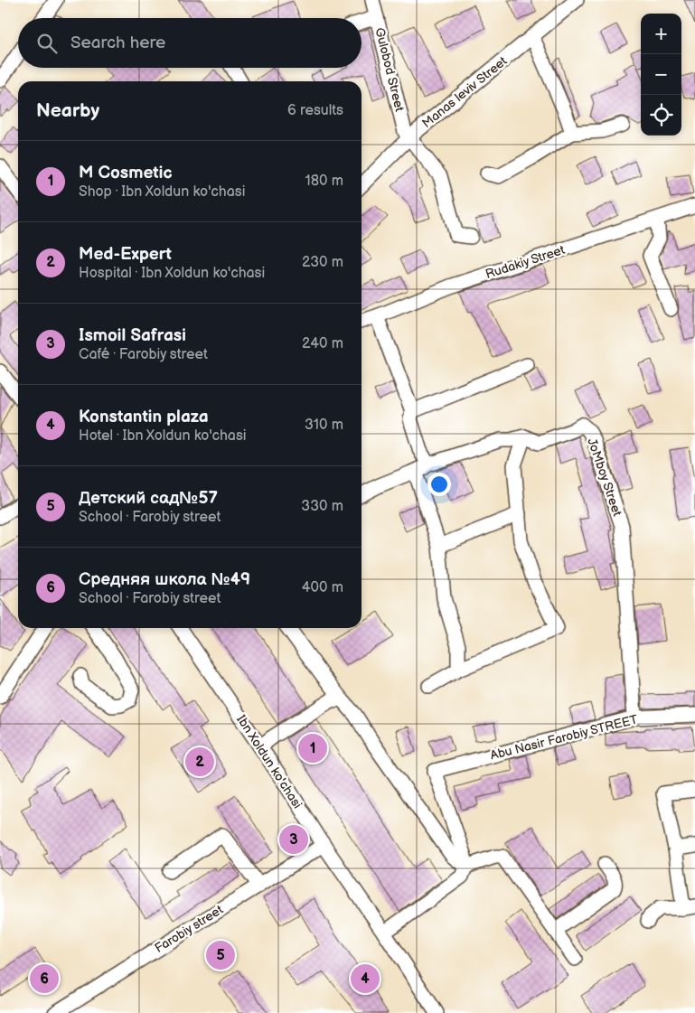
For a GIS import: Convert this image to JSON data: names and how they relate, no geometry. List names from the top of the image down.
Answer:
{
  "streets": {
    "street": [
      "Gulobod Street",
      "Manas leviv Street",
      "Rudakiy Street",
      "JoMboy Street",
      "Abu Nasir Farobiy STREET",
      "Ibn Xoldun ko'chasi",
      "Farobiy street"
    ]
  },
  "crossings": [
    ["Gulobod Street", "Manas leviv Street"],
    ["JoMboy Street", "Abu Nasir Farobiy STREET"],
    ["Ibn Xoldun ko'chasi", "Farobiy street"]
  ],
  "page": {
    "map_buttons": ["+", "−"],
    "search": "Search here",
    "heading": ["Nearby", "6 results"],
    "list": [
      {
        "mark": "1",
        "name": "M Cosmetic",
        "note": "Shop · Ibn Xoldun ko'chasi",
        "value": "180 m"
      },
      {
        "mark": "2",
        "name": "Med-Expert",
        "note": "Hospital · Ibn Xoldun ko'chasi",
        "value": "230 m"
      },
      {
        "mark": "3",
        "name": "Ismoil Safrasi",
        "note": "Café · Farobiy street",
        "value": "240 m"
      },
      {
        "mark": "4",
        "name": "Konstantin plaza",
        "note": "Hotel · Ibn Xoldun ko'chasi",
        "value": "310 m"
      },
      {
        "mark": "5",
        "name": "Детский сад№57",
        "note": "School · Farobiy street",
        "value": "330 m"
      },
      {
        "mark": "6",
        "name": "Средняя школа №49",
        "note": "School · Farobiy street",
        "value": "400 m"
      }
    ],
    "pins": [
      "1",
      "2",
      "3",
      "5",
      "4",
      "6"
    ]
  }
}
